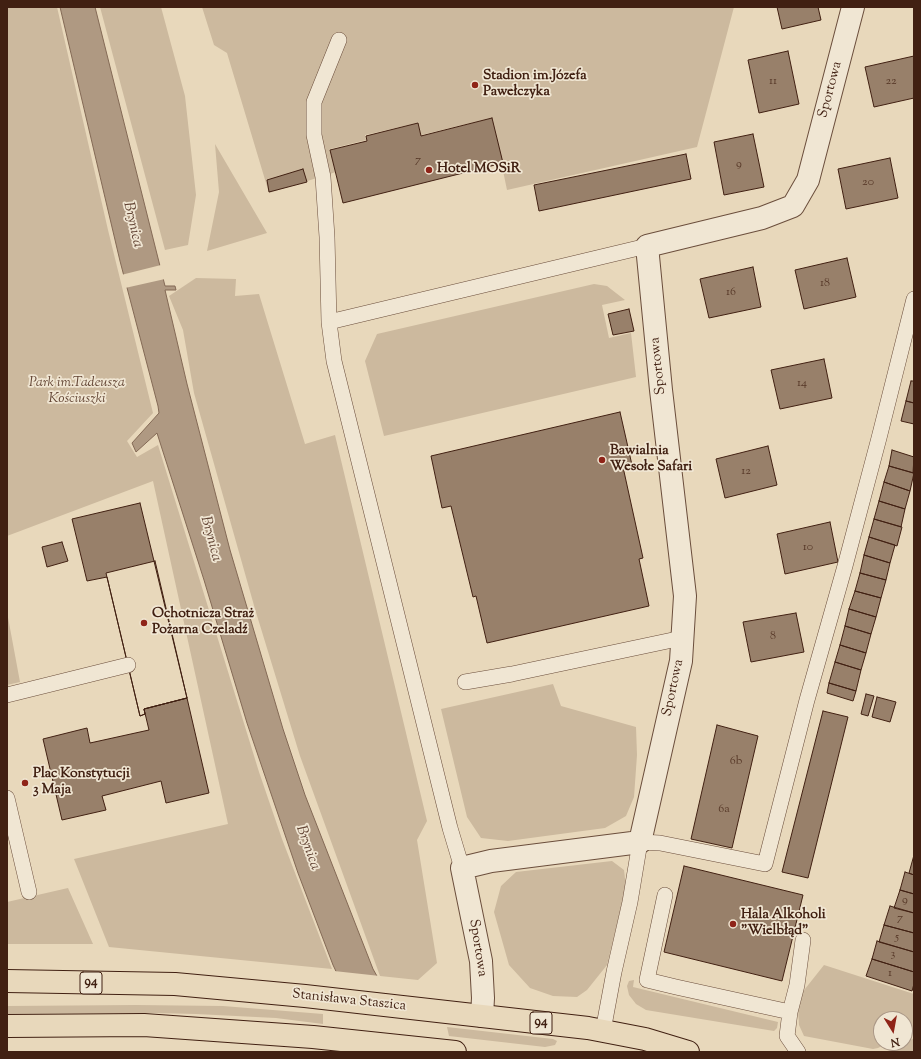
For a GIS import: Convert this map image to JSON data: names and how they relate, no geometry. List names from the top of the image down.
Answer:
{
  "streets": {
    "main road": ["94", "Stanisława Staszica"],
    "street": ["Sportowa"]
  },
  "crossings": [
    ["Sportowa", "Stanisława Staszica"]
  ],
  "water": ["Brynica"],
  "parks": ["Park im.Tadeusza Kościuszki"],
  "places": [
    "Stadion im.Józefa Pawełczyka",
    "Hotel MOSiR",
    "Bawialnia Wesołe Safari",
    "Ochotnicza Straż Pożarna Czeladź",
    "Plac Konstytucji 3 Maja",
    "Hala Alkoholi \"Wielbłąd\""
  ],
  "house_numbers": [
    "11",
    "22",
    "7",
    "9",
    "20",
    "18",
    "16",
    "14",
    "12",
    "10",
    "8",
    "6b",
    "6a",
    "9",
    "7",
    "5",
    "3",
    "1"
  ],
  "north": "bottom"
}
